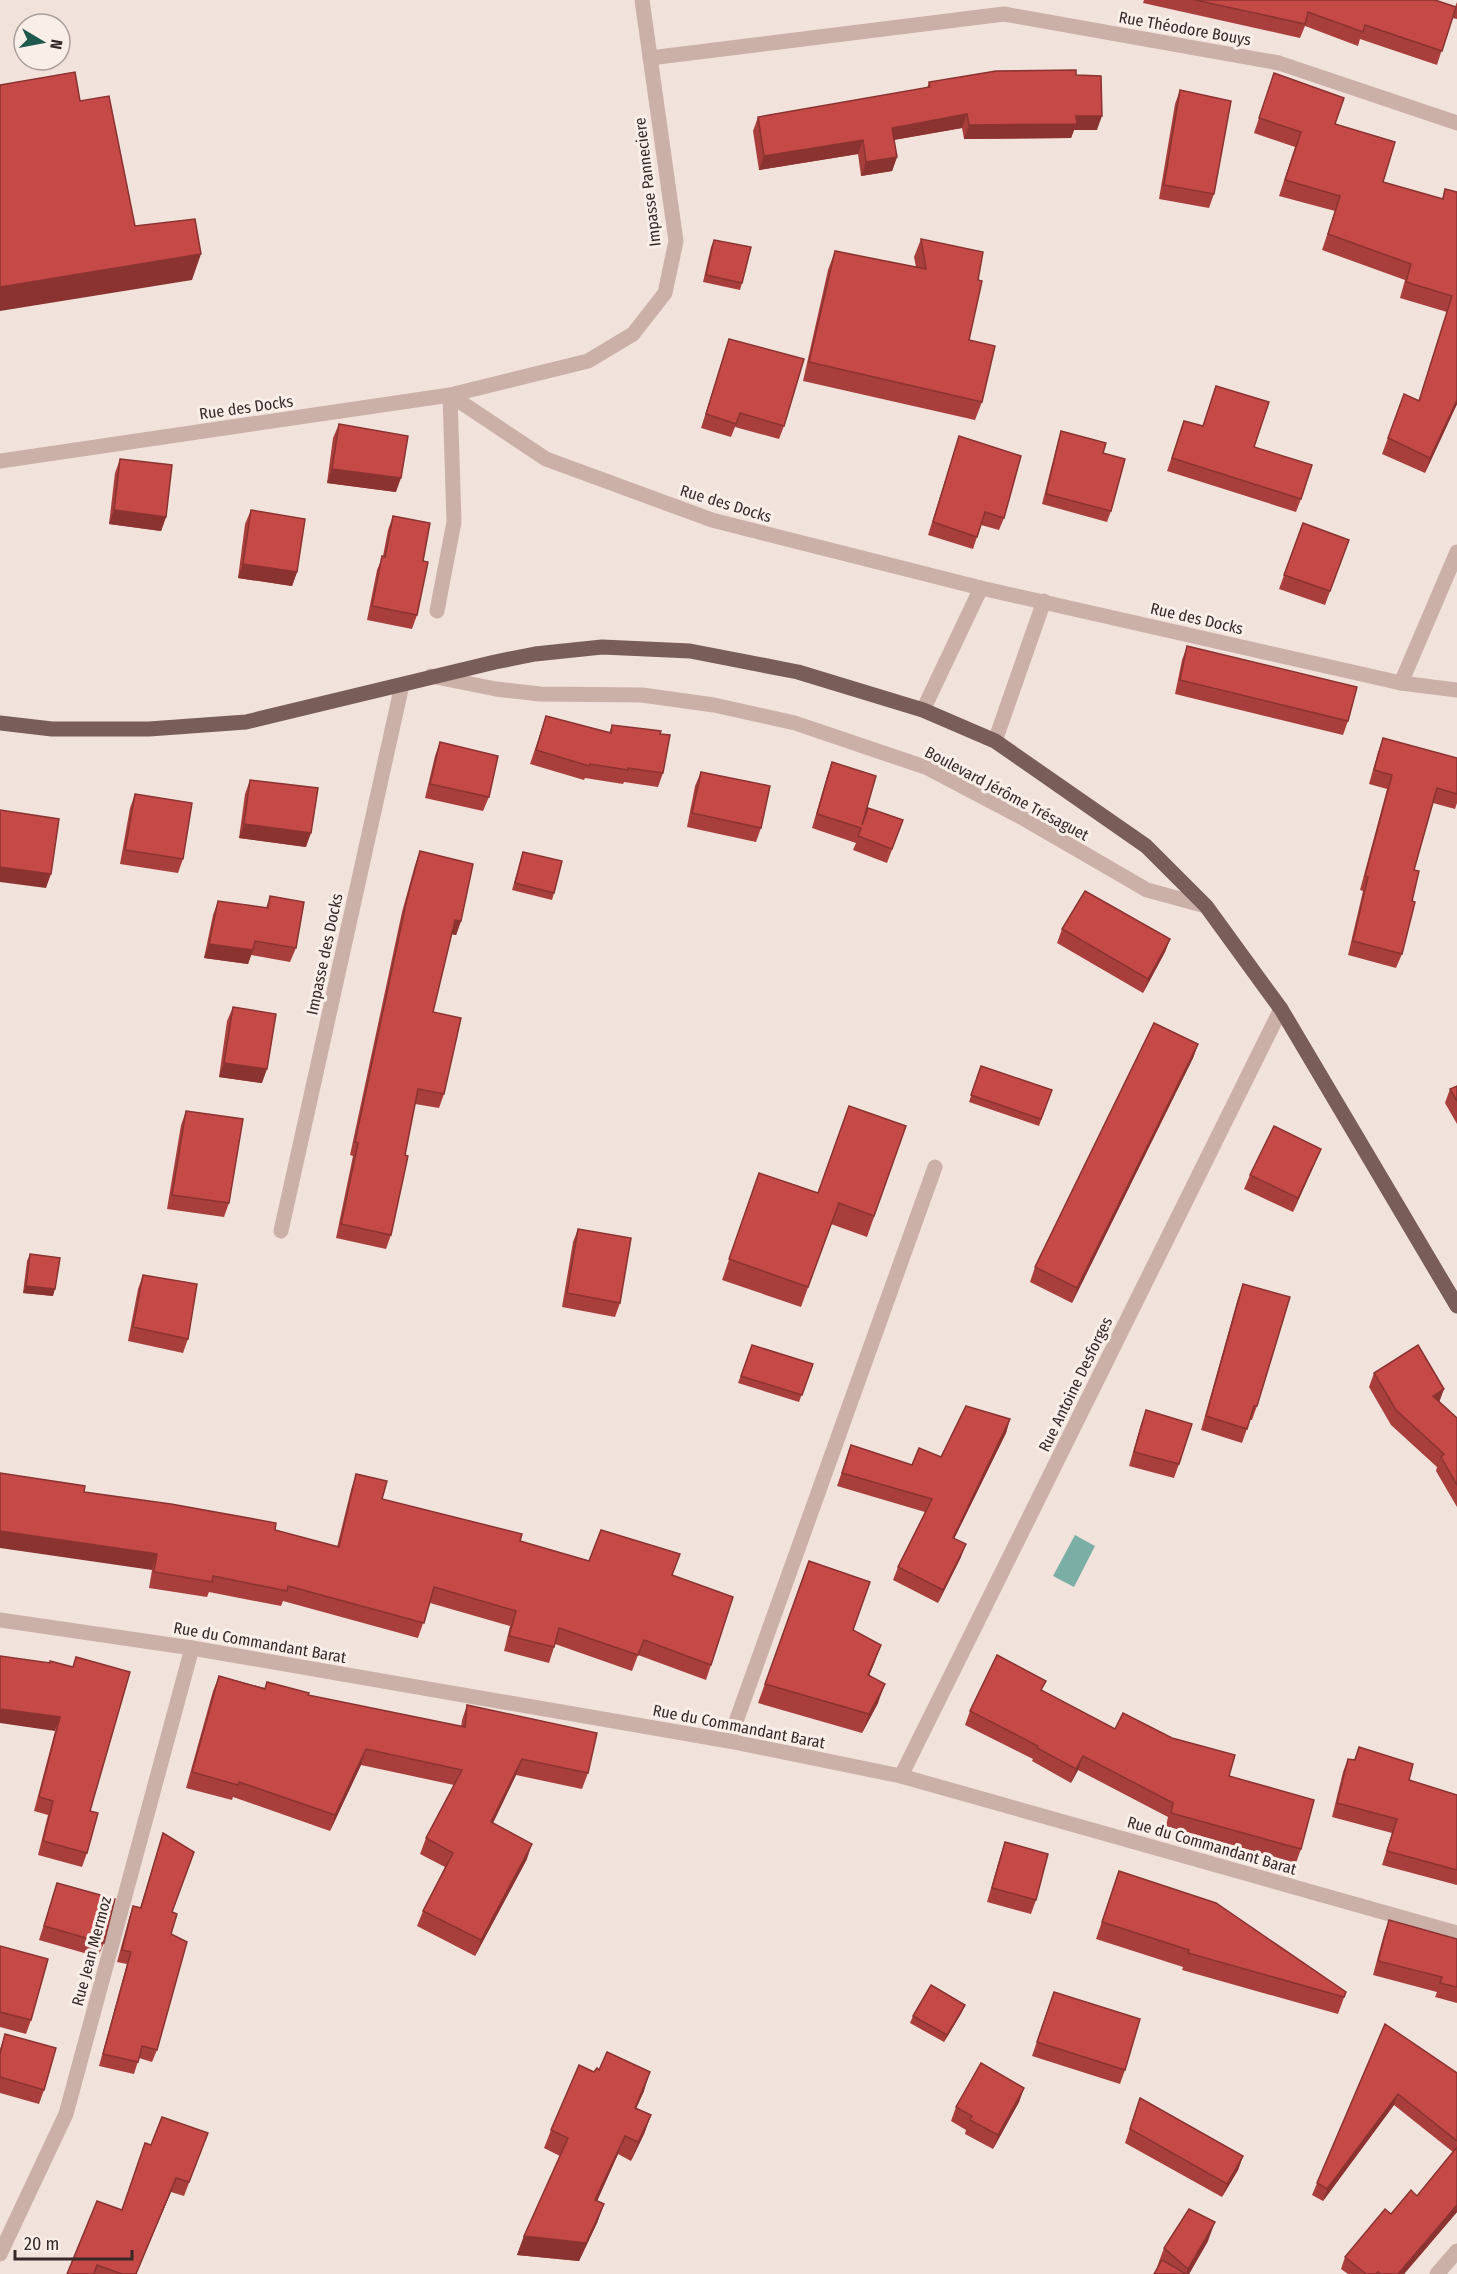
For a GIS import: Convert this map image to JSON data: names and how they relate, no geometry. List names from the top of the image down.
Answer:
{
  "streets": {
    "street": [
      "Rue Théodore Bouys",
      "Impasse Panneciere",
      "Rue des Docks",
      "Boulevard Jérôme Trésaguet",
      "Impasse des Docks",
      "Rue Antoine Desforges",
      "Rue du Commandant Barat",
      "Rue Jean Mermoz"
    ]
  },
  "crossings": [
    ["Rue Théodore Bouys", "Impasse Panneciere"],
    ["Impasse Panneciere", "Rue des Docks"],
    ["Rue Antoine Desforges", "Rue du Commandant Barat"],
    ["Rue du Commandant Barat", "Rue Jean Mermoz"]
  ],
  "scale_bar": "20 m",
  "north": "right"
}
